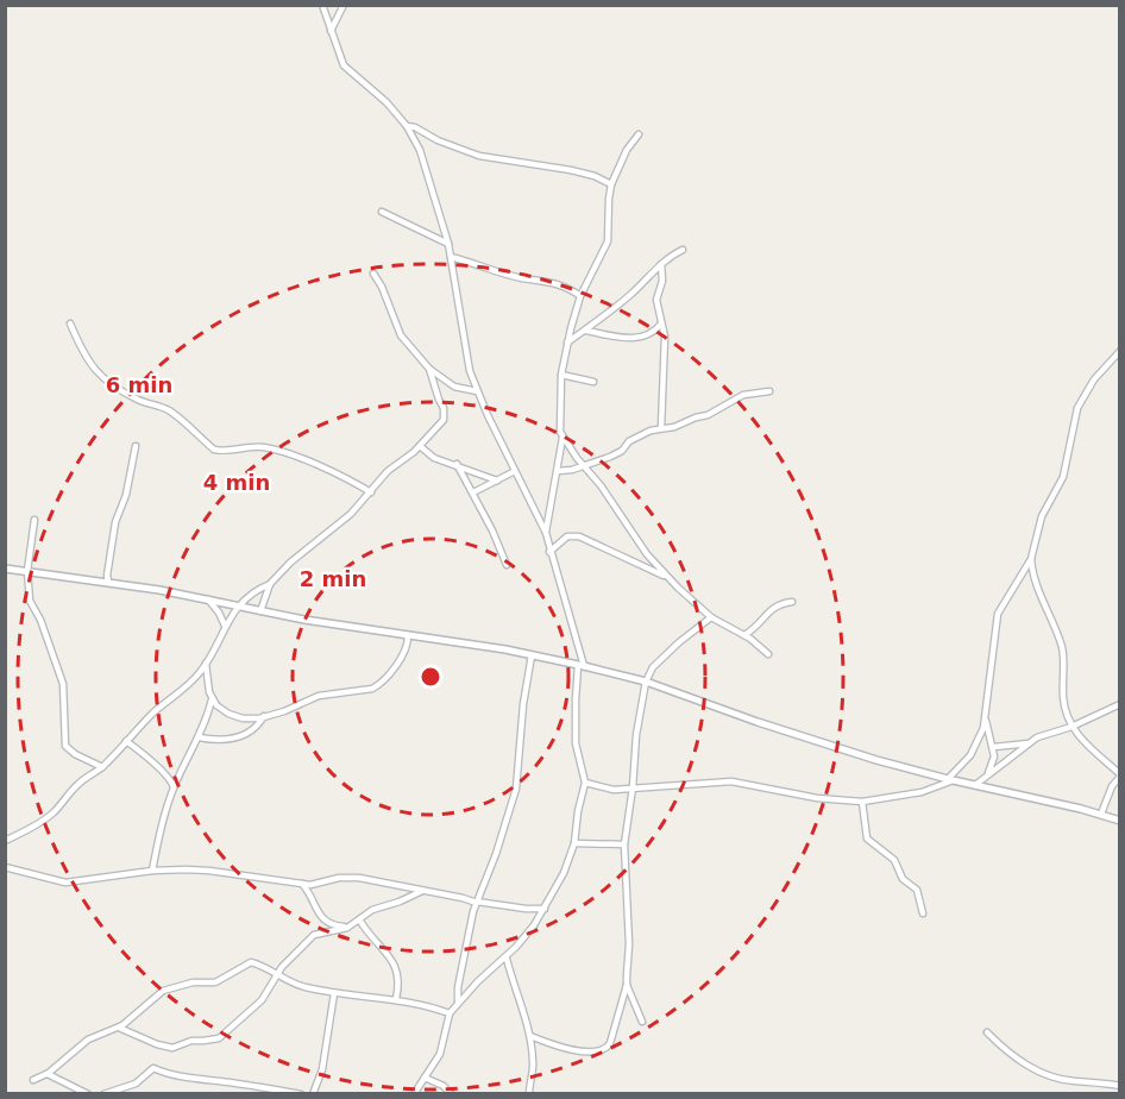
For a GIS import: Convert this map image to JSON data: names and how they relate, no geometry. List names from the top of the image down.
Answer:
{
  "rings": ["6 min", "4 min", "2 min"]
}
